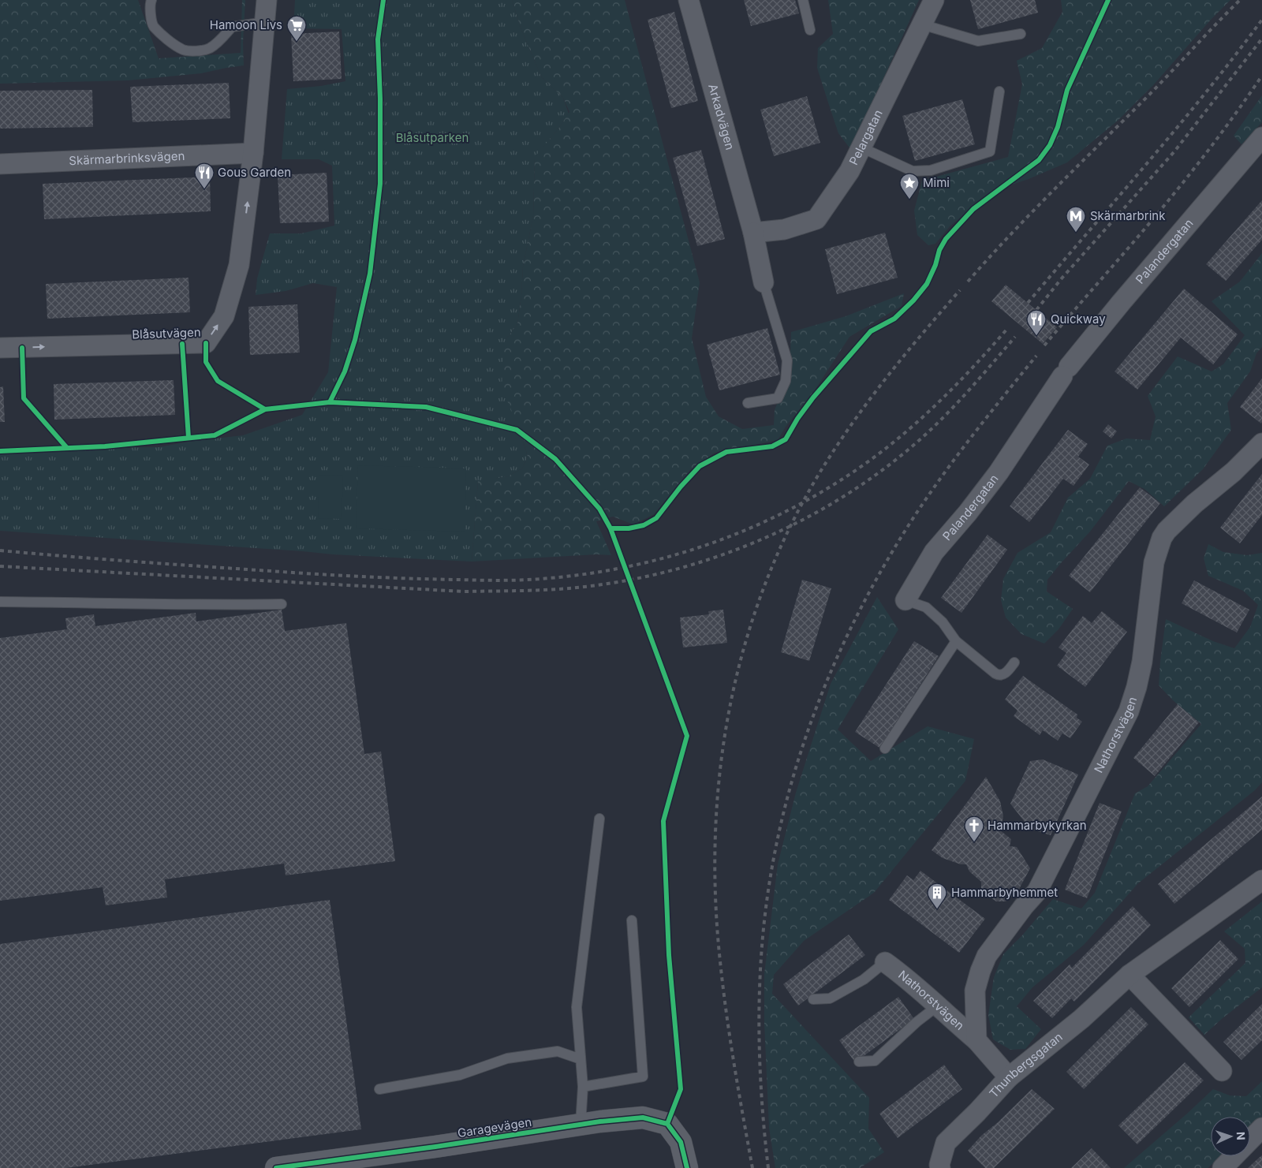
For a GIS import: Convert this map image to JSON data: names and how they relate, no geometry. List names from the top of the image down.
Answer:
{
  "streets": {
    "street": [
      "Arkadvägen",
      "Pelargatan",
      "Skärmarbrinksvägen",
      "Palandergatan",
      "Blåsutvägen",
      "Nathorstvägen",
      "Thunbergsgatan",
      "Garagevägen"
    ]
  },
  "crossings": [
    ["Arkadvägen", "Pelargatan"],
    ["Skärmarbrinksvägen", "Blåsutvägen"],
    ["Nathorstvägen", "Thunbergsgatan"]
  ],
  "parks": ["Blåsutparken"],
  "places": {
    "supermarket": ["Hamoon Livs"],
    "restaurant": ["Gous Garden", "Quickway"],
    "place": ["Mimi"],
    "metro station": ["Skärmarbrink"],
    "church": ["Hammarbykyrkan"],
    "building": ["Hammarbyhemmet"]
  },
  "north": "right"
}
